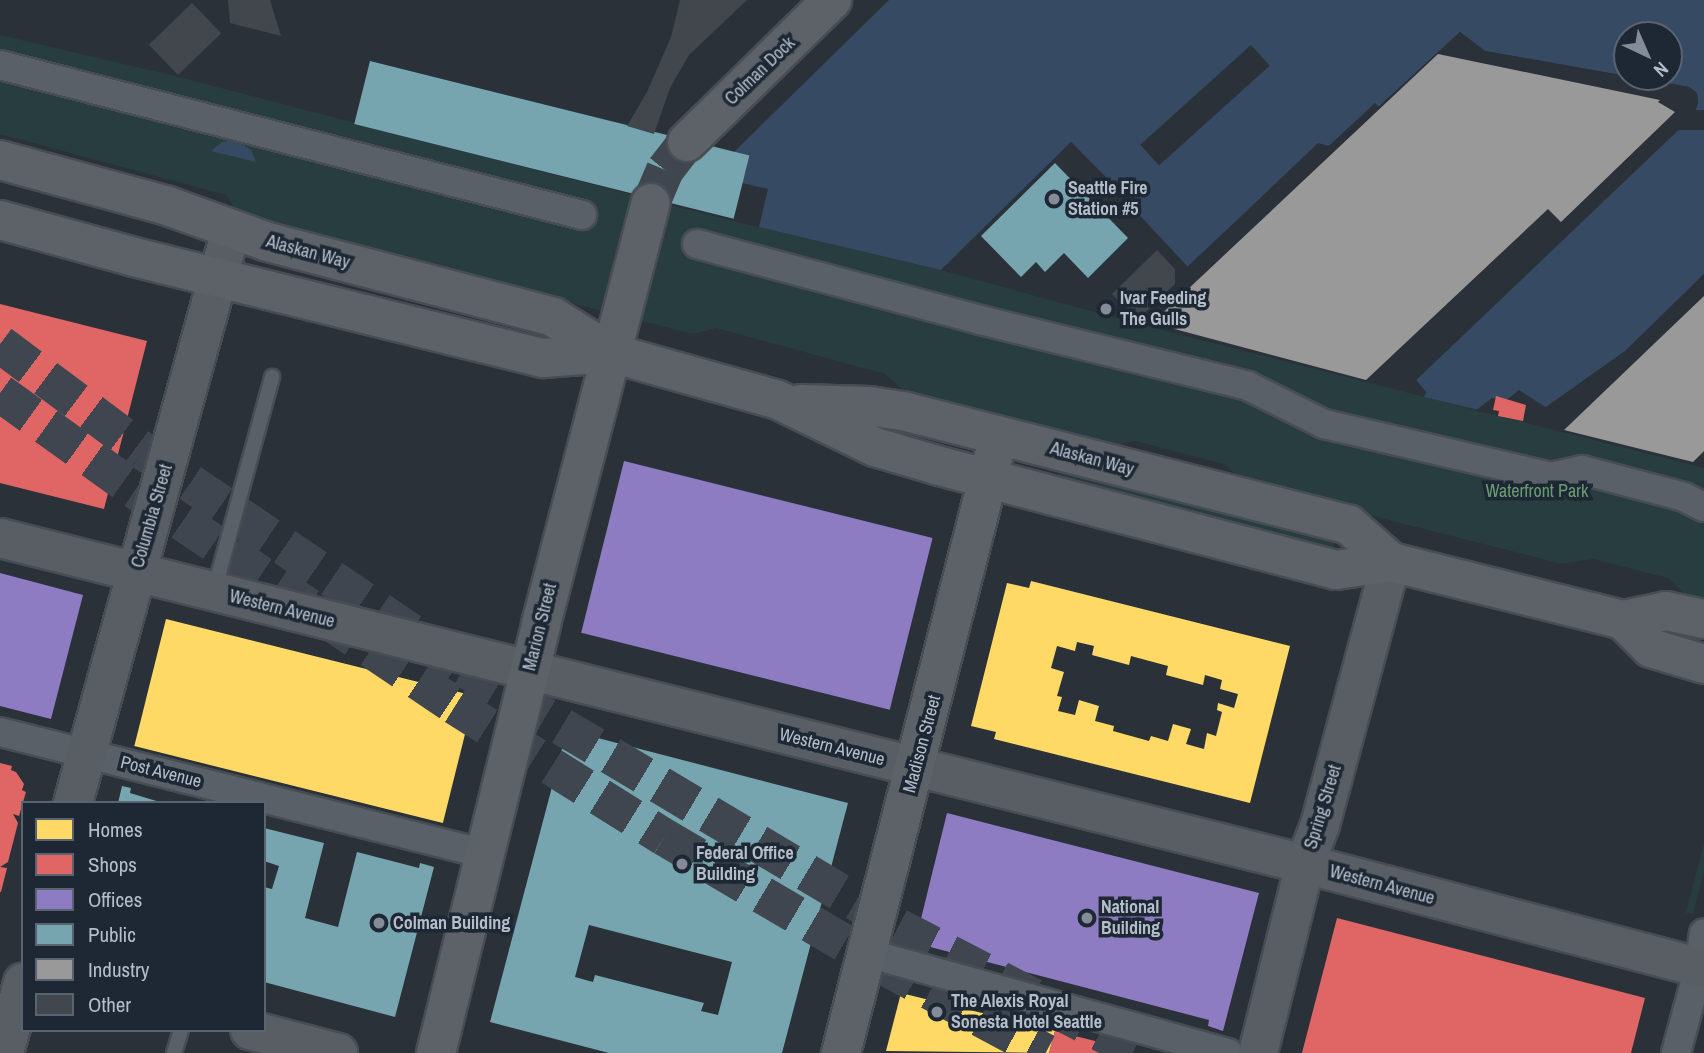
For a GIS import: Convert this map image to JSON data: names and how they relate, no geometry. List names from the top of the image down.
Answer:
{
  "streets": {
    "main road": [
      "Colman Dock",
      "Alaskan Way",
      "Columbia Street",
      "Western Avenue",
      "Marion Street",
      "Madison Street",
      "Spring Street"
    ],
    "street": ["Post Avenue"]
  },
  "crossings": [
    ["Alaskan Way", "Columbia Street"],
    ["Alaskan Way", "Marion Street"],
    ["Alaskan Way", "Madison Street"],
    ["Alaskan Way", "Spring Street"],
    ["Columbia Street", "Western Avenue"],
    ["Columbia Street", "Post Avenue"],
    ["Western Avenue", "Marion Street"],
    ["Western Avenue", "Madison Street"],
    ["Western Avenue", "Spring Street"],
    ["Marion Street", "Post Avenue"]
  ],
  "parks": ["Waterfront Park"],
  "places": [
    "Seattle Fire Station #5",
    "Ivar Feeding The Gulls",
    "Federal Office Building",
    "National Building",
    "Colman Building",
    "The Alexis Royal Sonesta Hotel Seattle"
  ],
  "legend": [
    "Homes",
    "Shops",
    "Offices",
    "Public",
    "Industry",
    "Other"
  ],
  "north": "bottom right"
}
